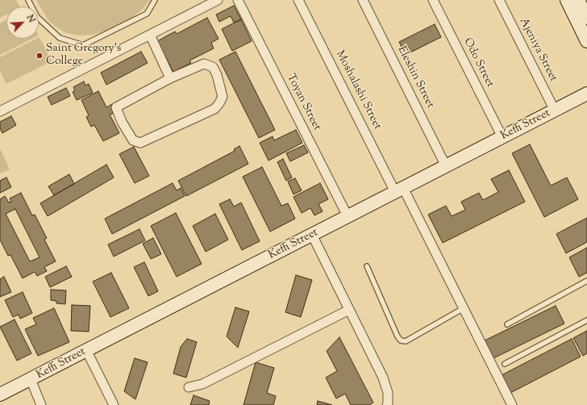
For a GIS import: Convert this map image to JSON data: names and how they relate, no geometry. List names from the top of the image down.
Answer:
{
  "streets": {
    "main road": ["Keffi Street"],
    "street": [
      "Ajeniya Street",
      "Odo Street",
      "Eleshin Street",
      "Moshalashi Street",
      "Toyan Street"
    ]
  },
  "crossings": [
    ["Ajeniya Street", "Keffi Street"],
    ["Odo Street", "Keffi Street"],
    ["Eleshin Street", "Keffi Street"],
    ["Moshalashi Street", "Keffi Street"],
    ["Toyan Street", "Keffi Street"]
  ],
  "places": ["Saint Gregory's College"],
  "north": "top right"
}
